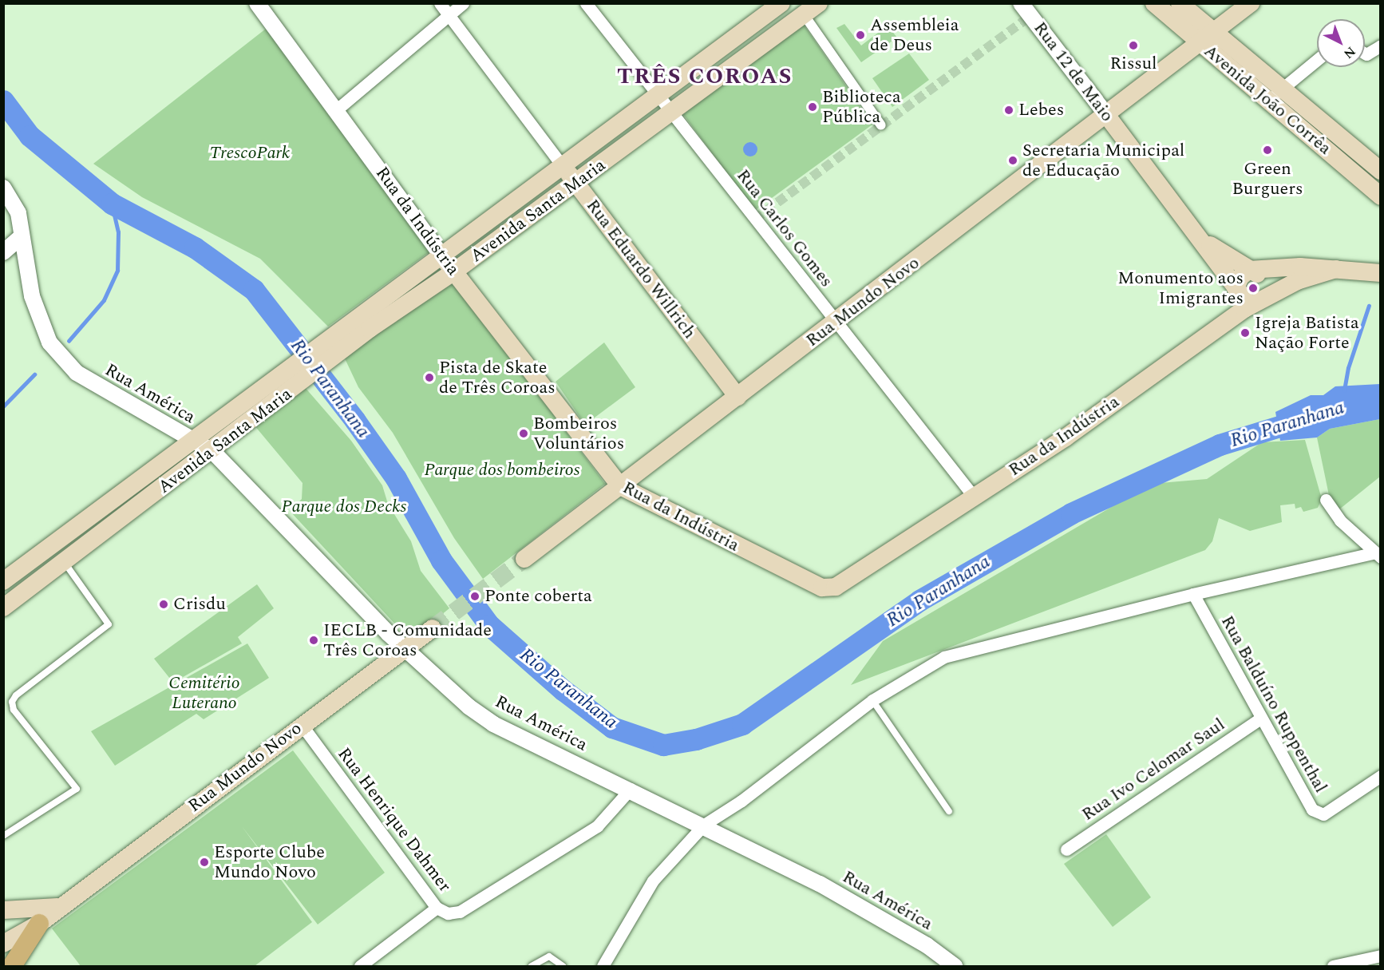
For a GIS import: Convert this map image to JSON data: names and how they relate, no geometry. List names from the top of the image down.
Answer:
{
  "streets": {
    "main road": [
      "Rua 12 de Maio",
      "Avenida João Corrêa",
      "Avenida Santa Maria",
      "Rua da Indústria",
      "Rua Eduardo Willrich",
      "Rua Mundo Novo"
    ],
    "street": [
      "Rua Carlos Gomes",
      "Rua América",
      "Rua Balduíno Ruppenthal",
      "Rua Ivo Celomar Saul",
      "Rua Henrique Dahmer"
    ]
  },
  "crossings": [
    ["Rua 12 de Maio", "Rua da Indústria"],
    ["Rua 12 de Maio", "Rua Mundo Novo"],
    ["Avenida João Corrêa", "Rua Mundo Novo"],
    ["Avenida Santa Maria", "Rua da Indústria"],
    ["Avenida Santa Maria", "Rua Carlos Gomes"],
    ["Avenida Santa Maria", "Rua Eduardo Willrich"],
    ["Avenida Santa Maria", "Rua América"],
    ["Rua da Indústria", "Rua Carlos Gomes"],
    ["Rua da Indústria", "Rua Mundo Novo"],
    ["Rua Carlos Gomes", "Rua Mundo Novo"],
    ["Rua Eduardo Willrich", "Rua Mundo Novo"],
    ["Rua Mundo Novo", "Rua América"],
    ["Rua Mundo Novo", "Rua Henrique Dahmer"],
    ["Rua América", "Rua Henrique Dahmer"],
    ["Rua Balduíno Ruppenthal", "Rua Ivo Celomar Saul"]
  ],
  "districts": ["TRÊS COROAS"],
  "water": ["Rio Paranhana"],
  "parks": [
    "TrescoPark",
    "Parque dos bombeiros",
    "Parque dos Decks",
    "Cemitério Luterano"
  ],
  "places": [
    "Assembleia de Deus",
    "Rissul",
    "Biblioteca Pública",
    "Lebes",
    "Green Burguers",
    "Secretaria Municipal de Educação",
    "Monumento aos Imigrantes",
    "Igreja Batista Nação Forte",
    "Pista de Skate de Três Coroas",
    "Bombeiros Voluntários",
    "Ponte coberta",
    "Crisdu",
    "IECLB - Comunidade Três Coroas",
    "Esporte Clube Mundo Novo"
  ],
  "north": "bottom right"
}
